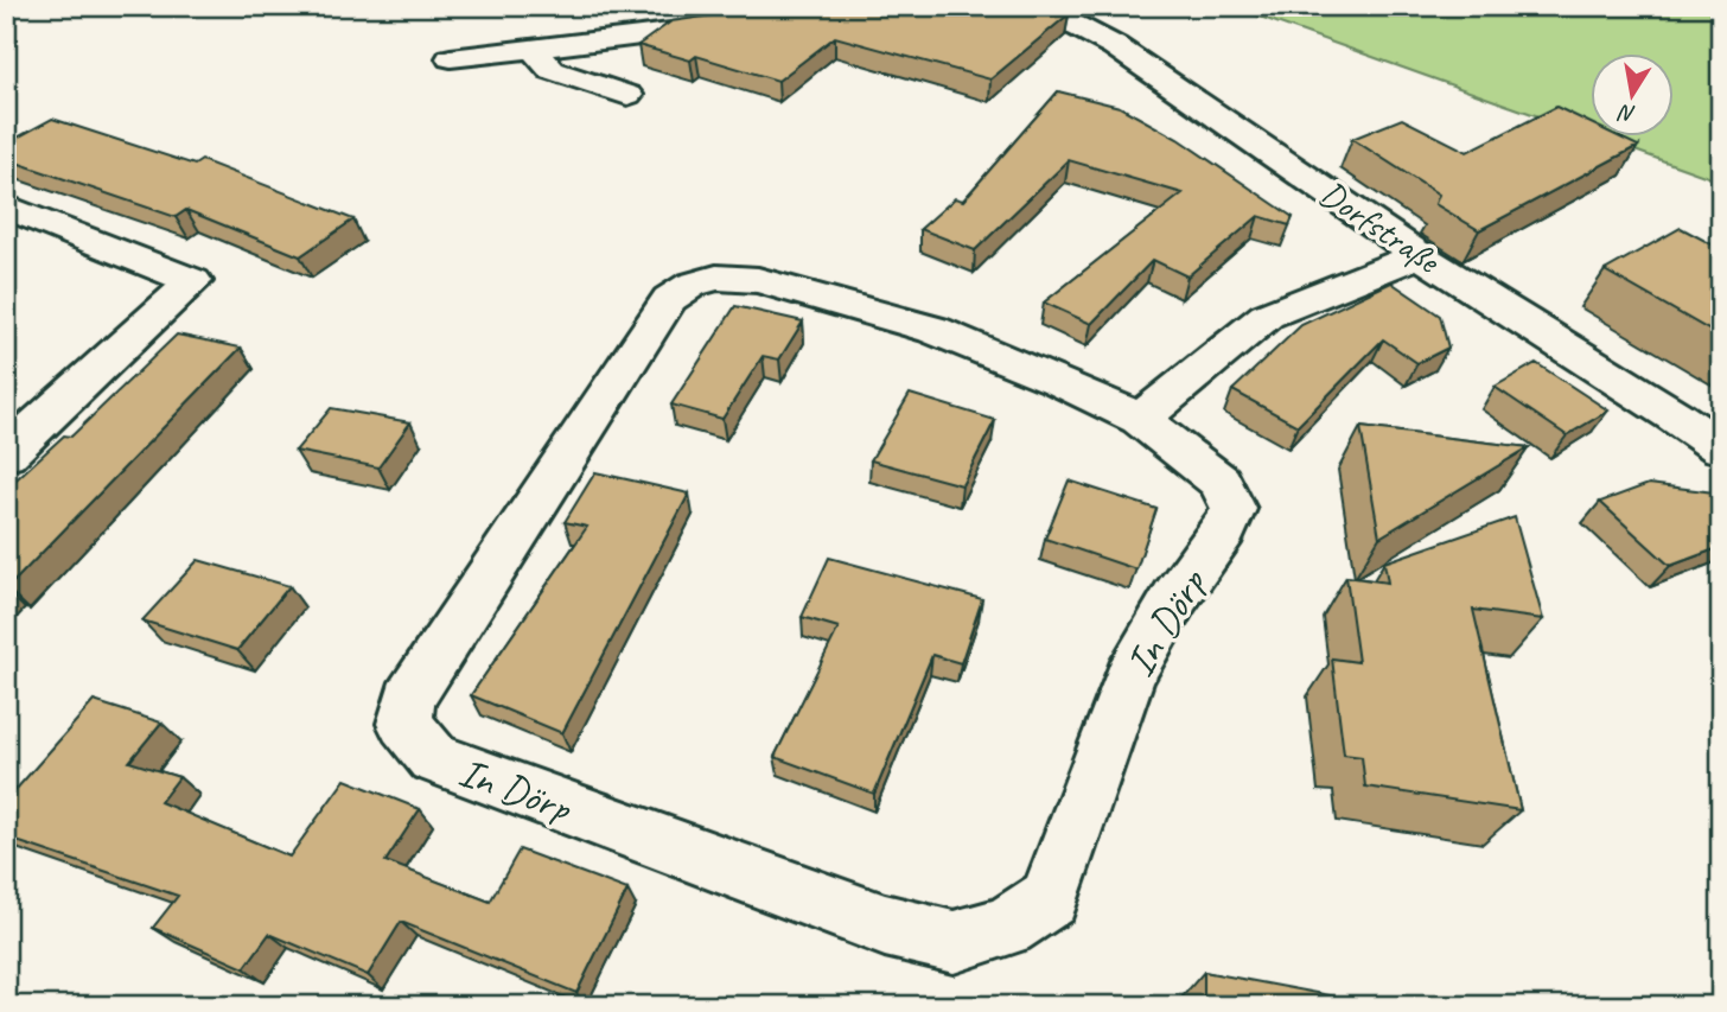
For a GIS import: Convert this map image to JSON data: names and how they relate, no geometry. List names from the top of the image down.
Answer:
{
  "streets": {
    "street": ["Dorfstraße", "In Dörp"]
  },
  "north": "bottom"
}
